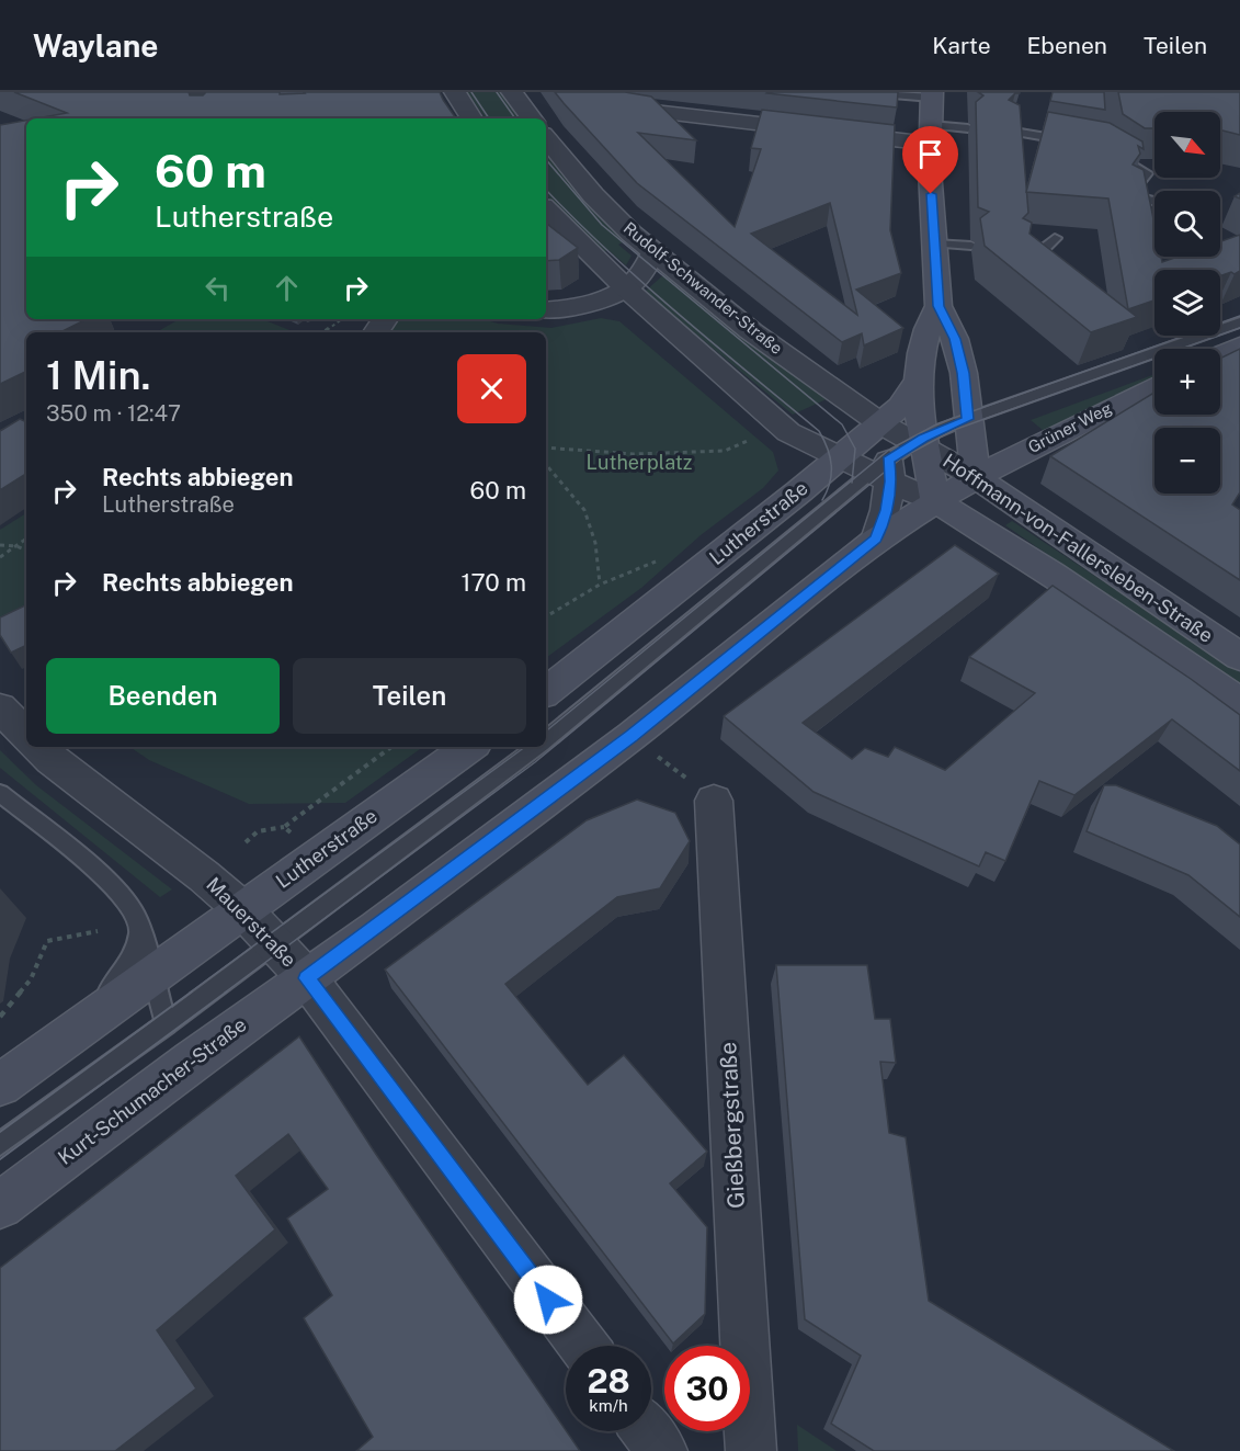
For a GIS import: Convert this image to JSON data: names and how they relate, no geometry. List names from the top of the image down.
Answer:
{
  "streets": {
    "main road": [
      "Grüner Weg",
      "Lutherstraße",
      "Hoffmann-von-Fallersleben-Straße",
      "Kurt-Schumacher-Straße"
    ],
    "street": ["Rudolf-Schwander-Straße", "Mauerstraße", "Gießbergstraße"]
  },
  "crossings": [
    ["Rudolf-Schwander-Straße", "Lutherstraße"],
    ["Rudolf-Schwander-Straße", "Hoffmann-von-Fallersleben-Straße"],
    ["Grüner Weg", "Hoffmann-von-Fallersleben-Straße"],
    ["Lutherstraße", "Hoffmann-von-Fallersleben-Straße"],
    ["Lutherstraße", "Mauerstraße"],
    ["Mauerstraße", "Kurt-Schumacher-Straße"]
  ],
  "parks": ["Lutherplatz"],
  "north": "bottom right",
  "page": {
    "header": "Waylane",
    "nav": ["Karte", "Ebenen", "Teilen"],
    "map_buttons": ["+", "−"],
    "turn": ["60 m", "Lutherstraße"],
    "heading": ["1 Min.", "350 m · 12:47"],
    "list": [
      {
        "name": "Rechts abbiegen",
        "note": "Lutherstraße",
        "value": "60 m"
      },
      {
        "name": "Rechts abbiegen",
        "value": "170 m"
      }
    ],
    "buttons": ["Beenden", "Teilen"],
    "speed": "28 km/h",
    "limit": "30"
  }
}
